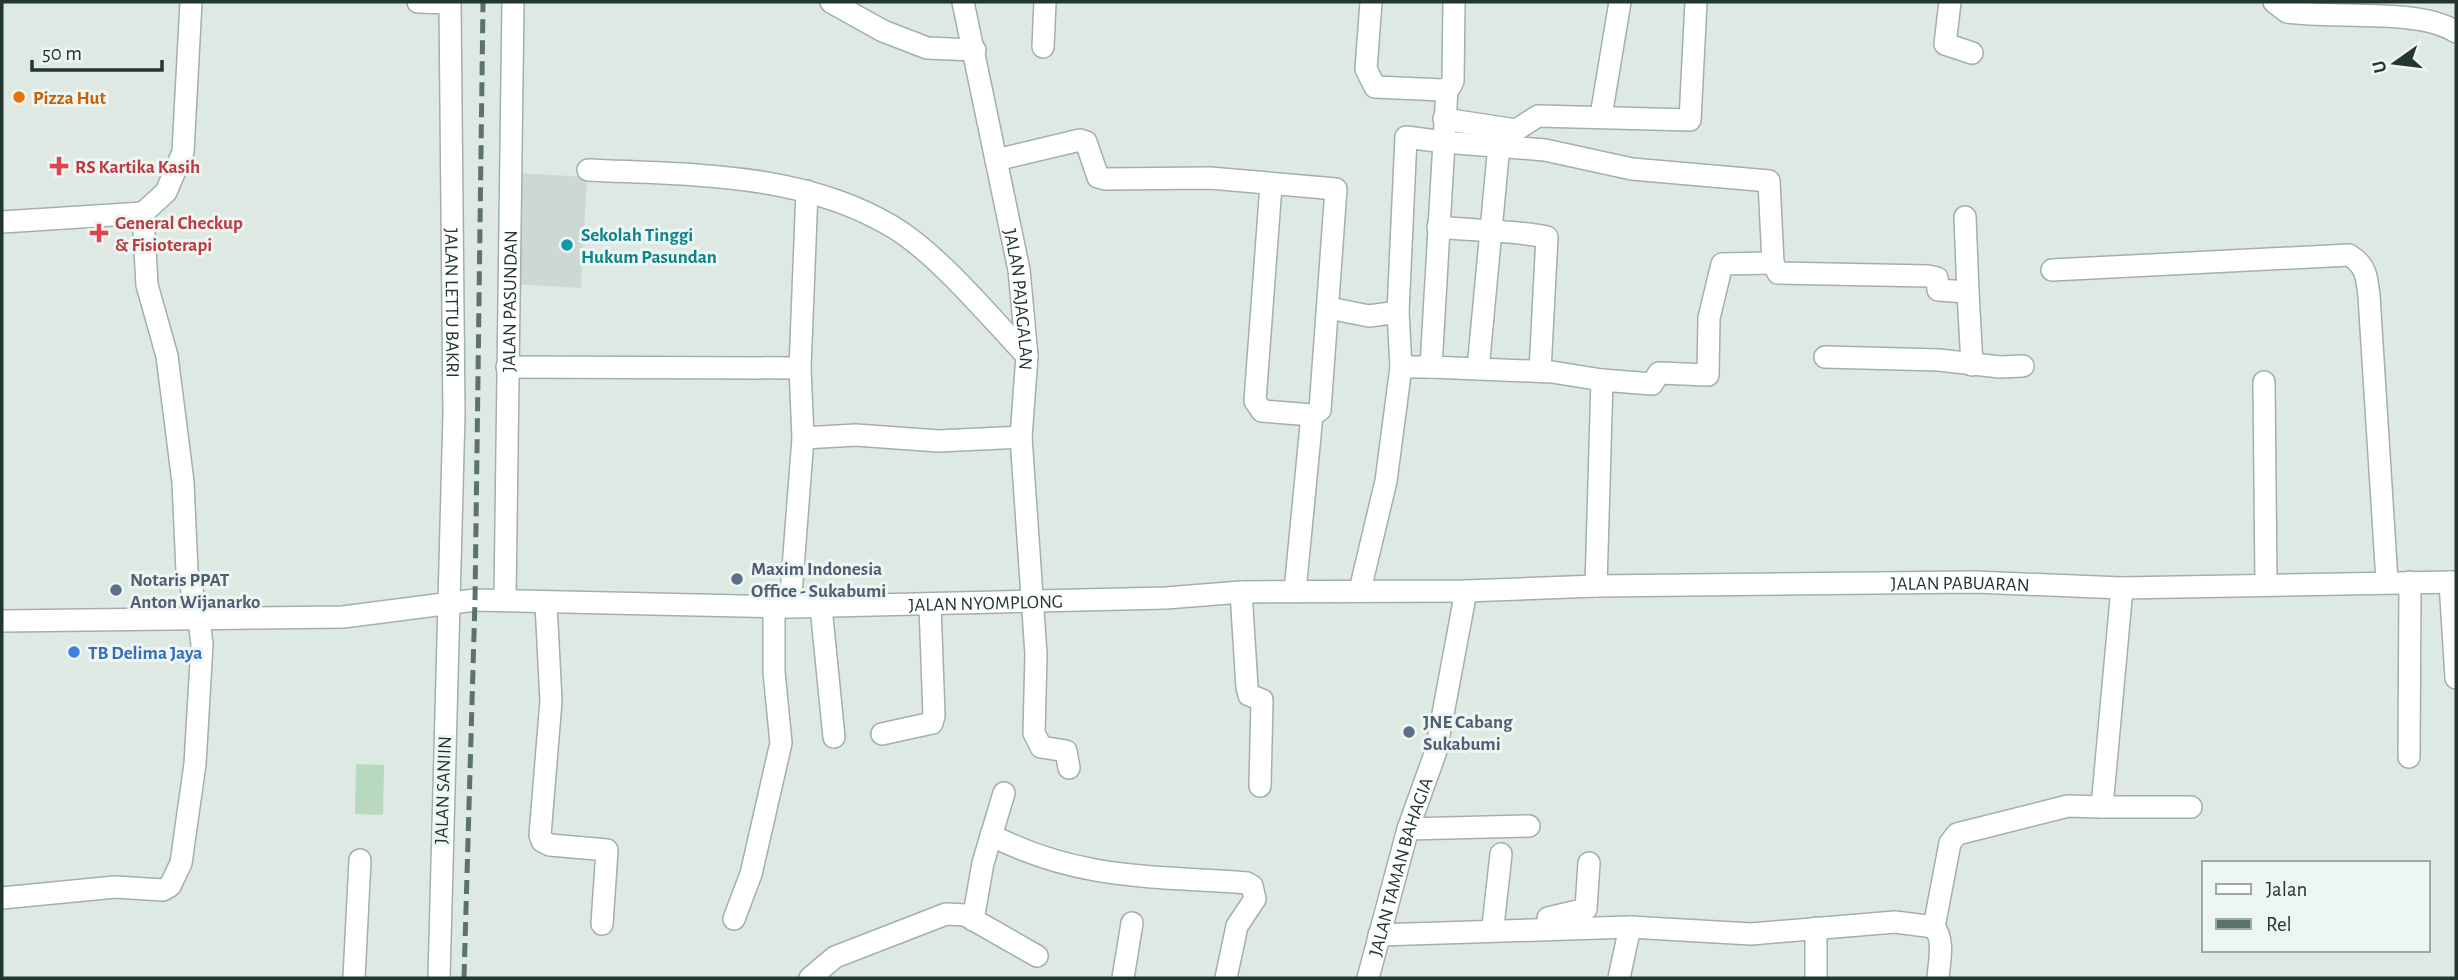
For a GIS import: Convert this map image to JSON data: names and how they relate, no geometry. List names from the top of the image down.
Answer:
{
  "streets": {
    "street": [
      "JALAN PAJAGALAN",
      "JALAN PASUNDAN",
      "JALAN LETTU BAKRI",
      "JALAN PABUARAN",
      "JALAN NYOMPLONG",
      "JALAN SANIIN",
      "JALAN TAMAN BAHAGIA"
    ]
  },
  "crossings": [
    ["JALAN PAJAGALAN", "JALAN NYOMPLONG"],
    ["JALAN PASUNDAN", "JALAN NYOMPLONG"],
    ["JALAN LETTU BAKRI", "JALAN SANIIN"],
    ["JALAN PABUARAN", "JALAN NYOMPLONG"],
    ["JALAN PABUARAN", "JALAN TAMAN BAHAGIA"],
    ["JALAN NYOMPLONG", "JALAN TAMAN BAHAGIA"]
  ],
  "places": {
    "other": [
      "Pizza Hut",
      "Sekolah Tinggi Hukum Pasundan",
      "Maxim Indonesia Office - Sukabumi",
      "Notaris PPAT Anton Wijanarko",
      "TB Delima Jaya",
      "JNE Cabang Sukabumi"
    ],
    "health": ["RS Kartika Kasih", "General Checkup & Fisioterapi"]
  },
  "legend": ["Jalan", "Rel"],
  "scale_bar": "50 m",
  "north": "left"
}
